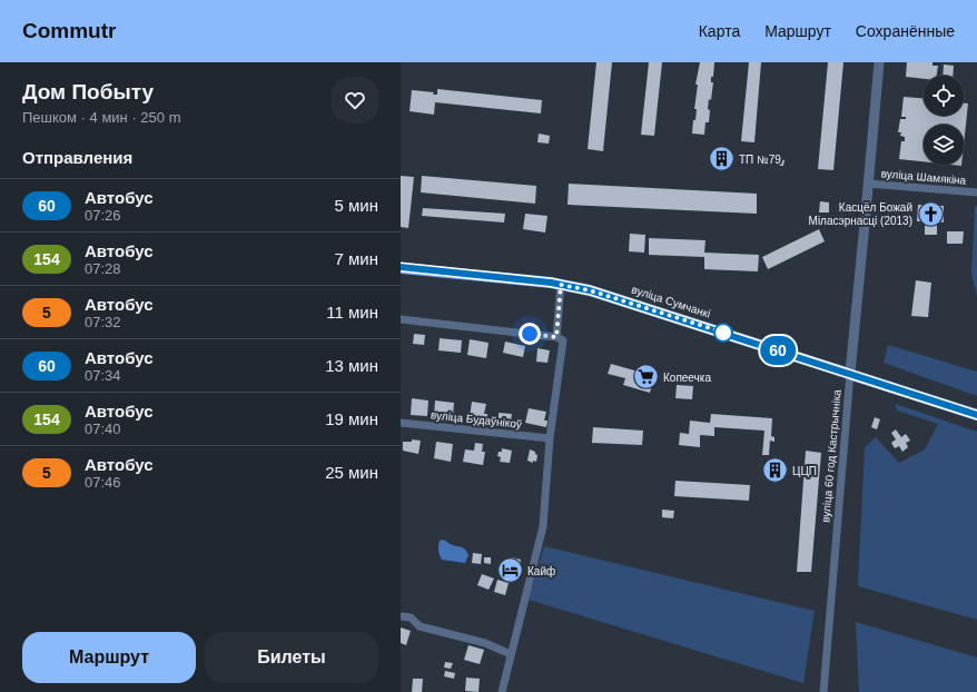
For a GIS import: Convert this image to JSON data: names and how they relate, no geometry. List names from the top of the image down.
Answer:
{
  "streets": {
    "main road": ["вуліца Сумчанкі"],
    "street": ["вуліца Шамякіна", "вуліца Будаўнікоў", "вуліца 60 год Кастрычніка"]
  },
  "crossings": [
    ["вуліца Шамякіна", "вуліца 60 год Кастрычніка"],
    ["вуліца Сумчанкі", "вуліца 60 год Кастрычніка"]
  ],
  "places": {
    "building": ["ТП №79", "ЦЦП"],
    "church": ["Касцёл Божай Міласэрнасці (2013)"],
    "supermarket": ["Копеечка"],
    "hotel": ["Кайф"]
  },
  "lines": ["bus line 60"],
  "page": {
    "header": "Commutr",
    "nav": ["Карта", "Маршрут", "Сохранённые"],
    "heading": [
      ["Дом Побыту", "Пешком · 4 мин · 250 m"],
      "Отправления"
    ],
    "on_map": "60",
    "list": [
      {
        "mark": "60",
        "name": "Автобус",
        "note": "07:26",
        "value": "5 мин"
      },
      {
        "mark": "154",
        "name": "Автобус",
        "note": "07:28",
        "value": "7 мин"
      },
      {
        "mark": "5",
        "name": "Автобус",
        "note": "07:32",
        "value": "11 мин"
      },
      {
        "mark": "60",
        "name": "Автобус",
        "note": "07:34",
        "value": "13 мин"
      },
      {
        "mark": "154",
        "name": "Автобус",
        "note": "07:40",
        "value": "19 мин"
      },
      {
        "mark": "5",
        "name": "Автобус",
        "note": "07:46",
        "value": "25 мин"
      }
    ],
    "buttons": ["Маршрут", "Билеты"]
  }
}
